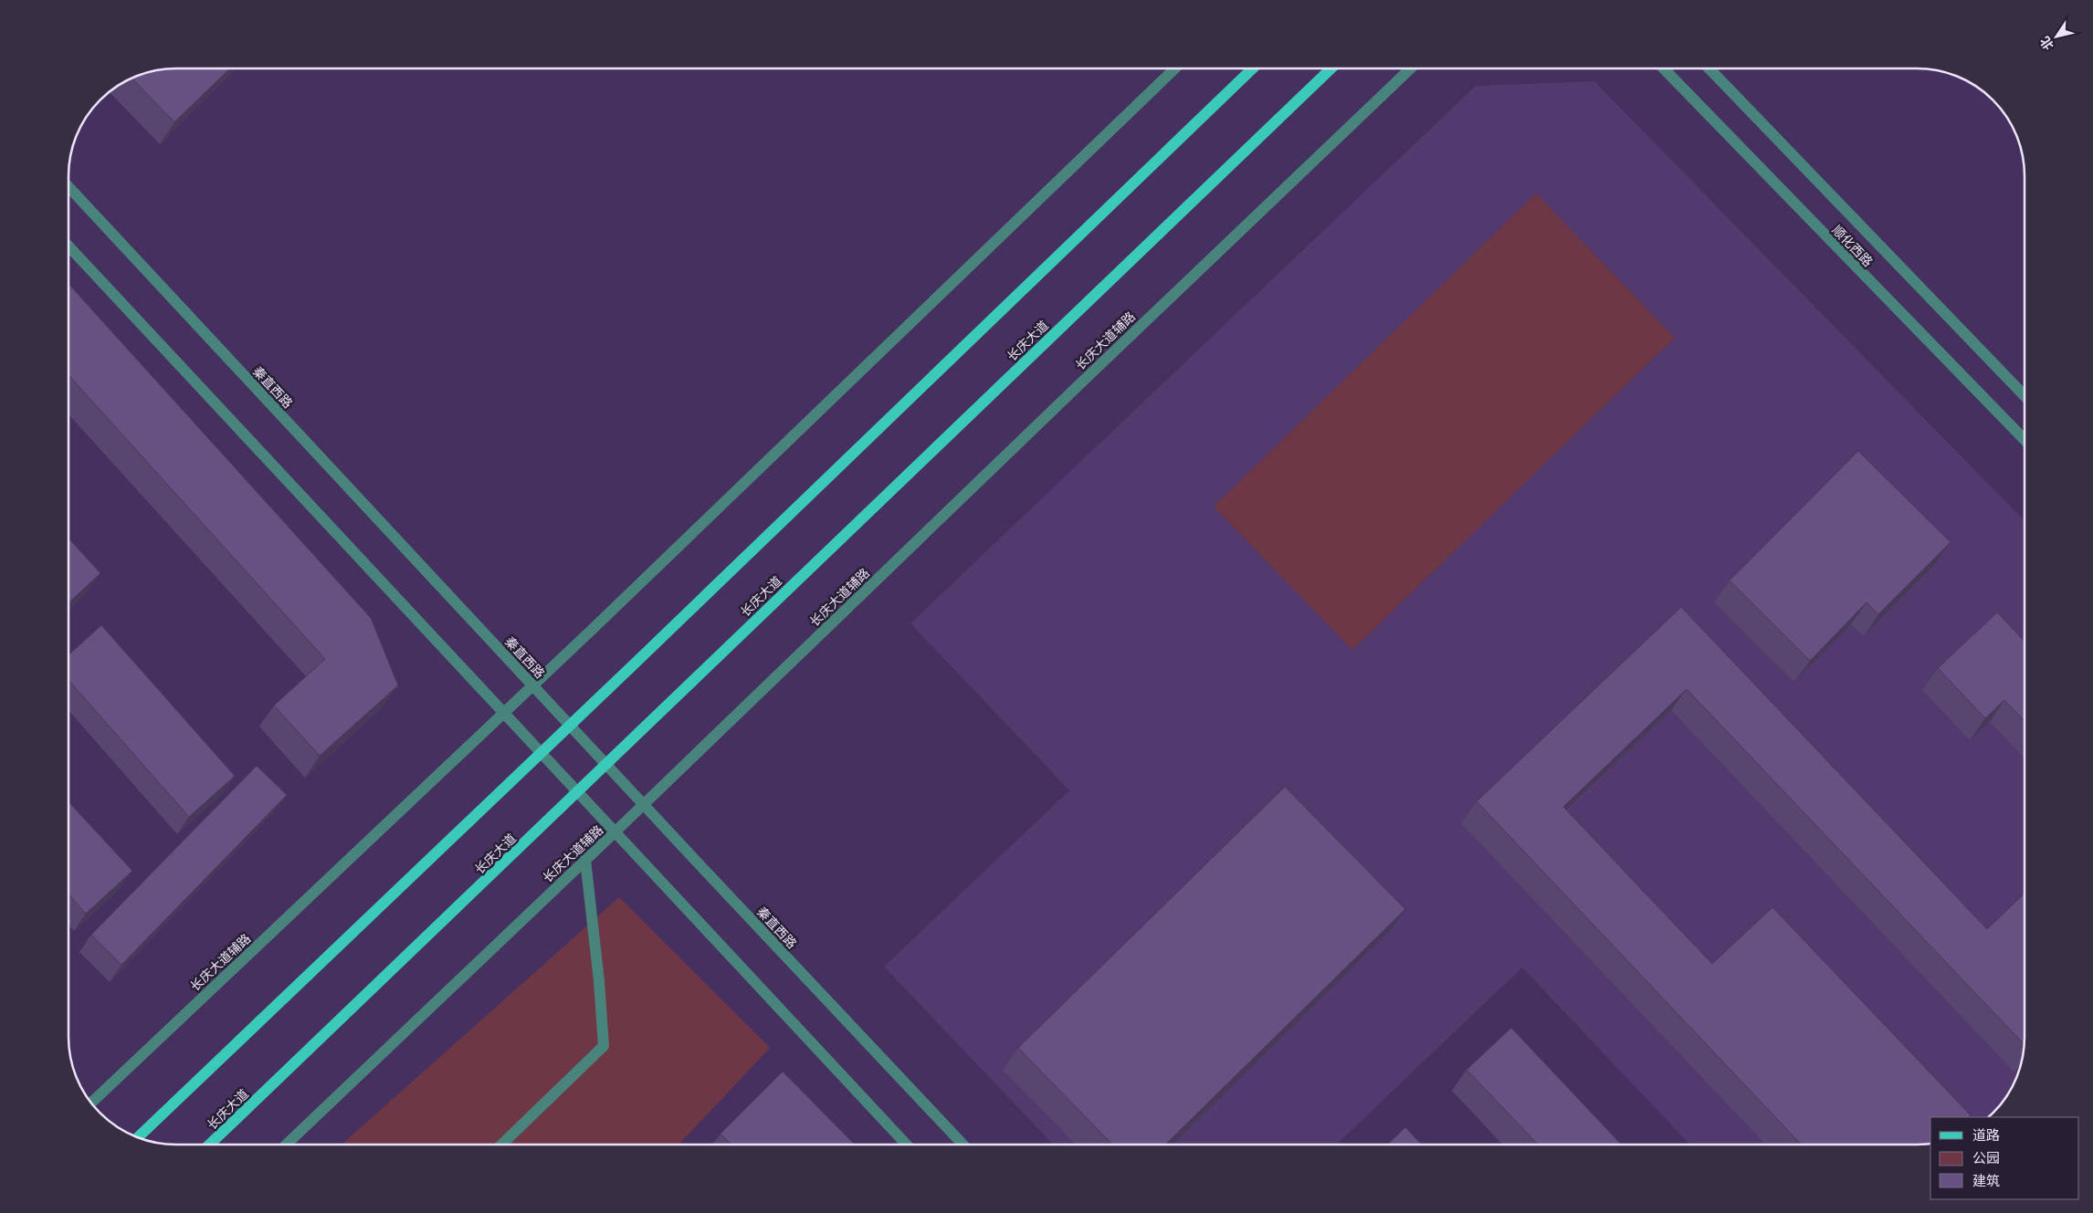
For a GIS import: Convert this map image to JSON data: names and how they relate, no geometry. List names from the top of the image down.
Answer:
{
  "streets": {
    "main road": ["长庆大道"],
    "street": ["顺化西路", "长庆大道辅路", "秦直西路"]
  },
  "crossings": [
    ["长庆大道", "秦直西路"],
    ["长庆大道辅路", "秦直西路"]
  ],
  "legend": ["道路", "公园", "建筑"],
  "north": "bottom left"
}
